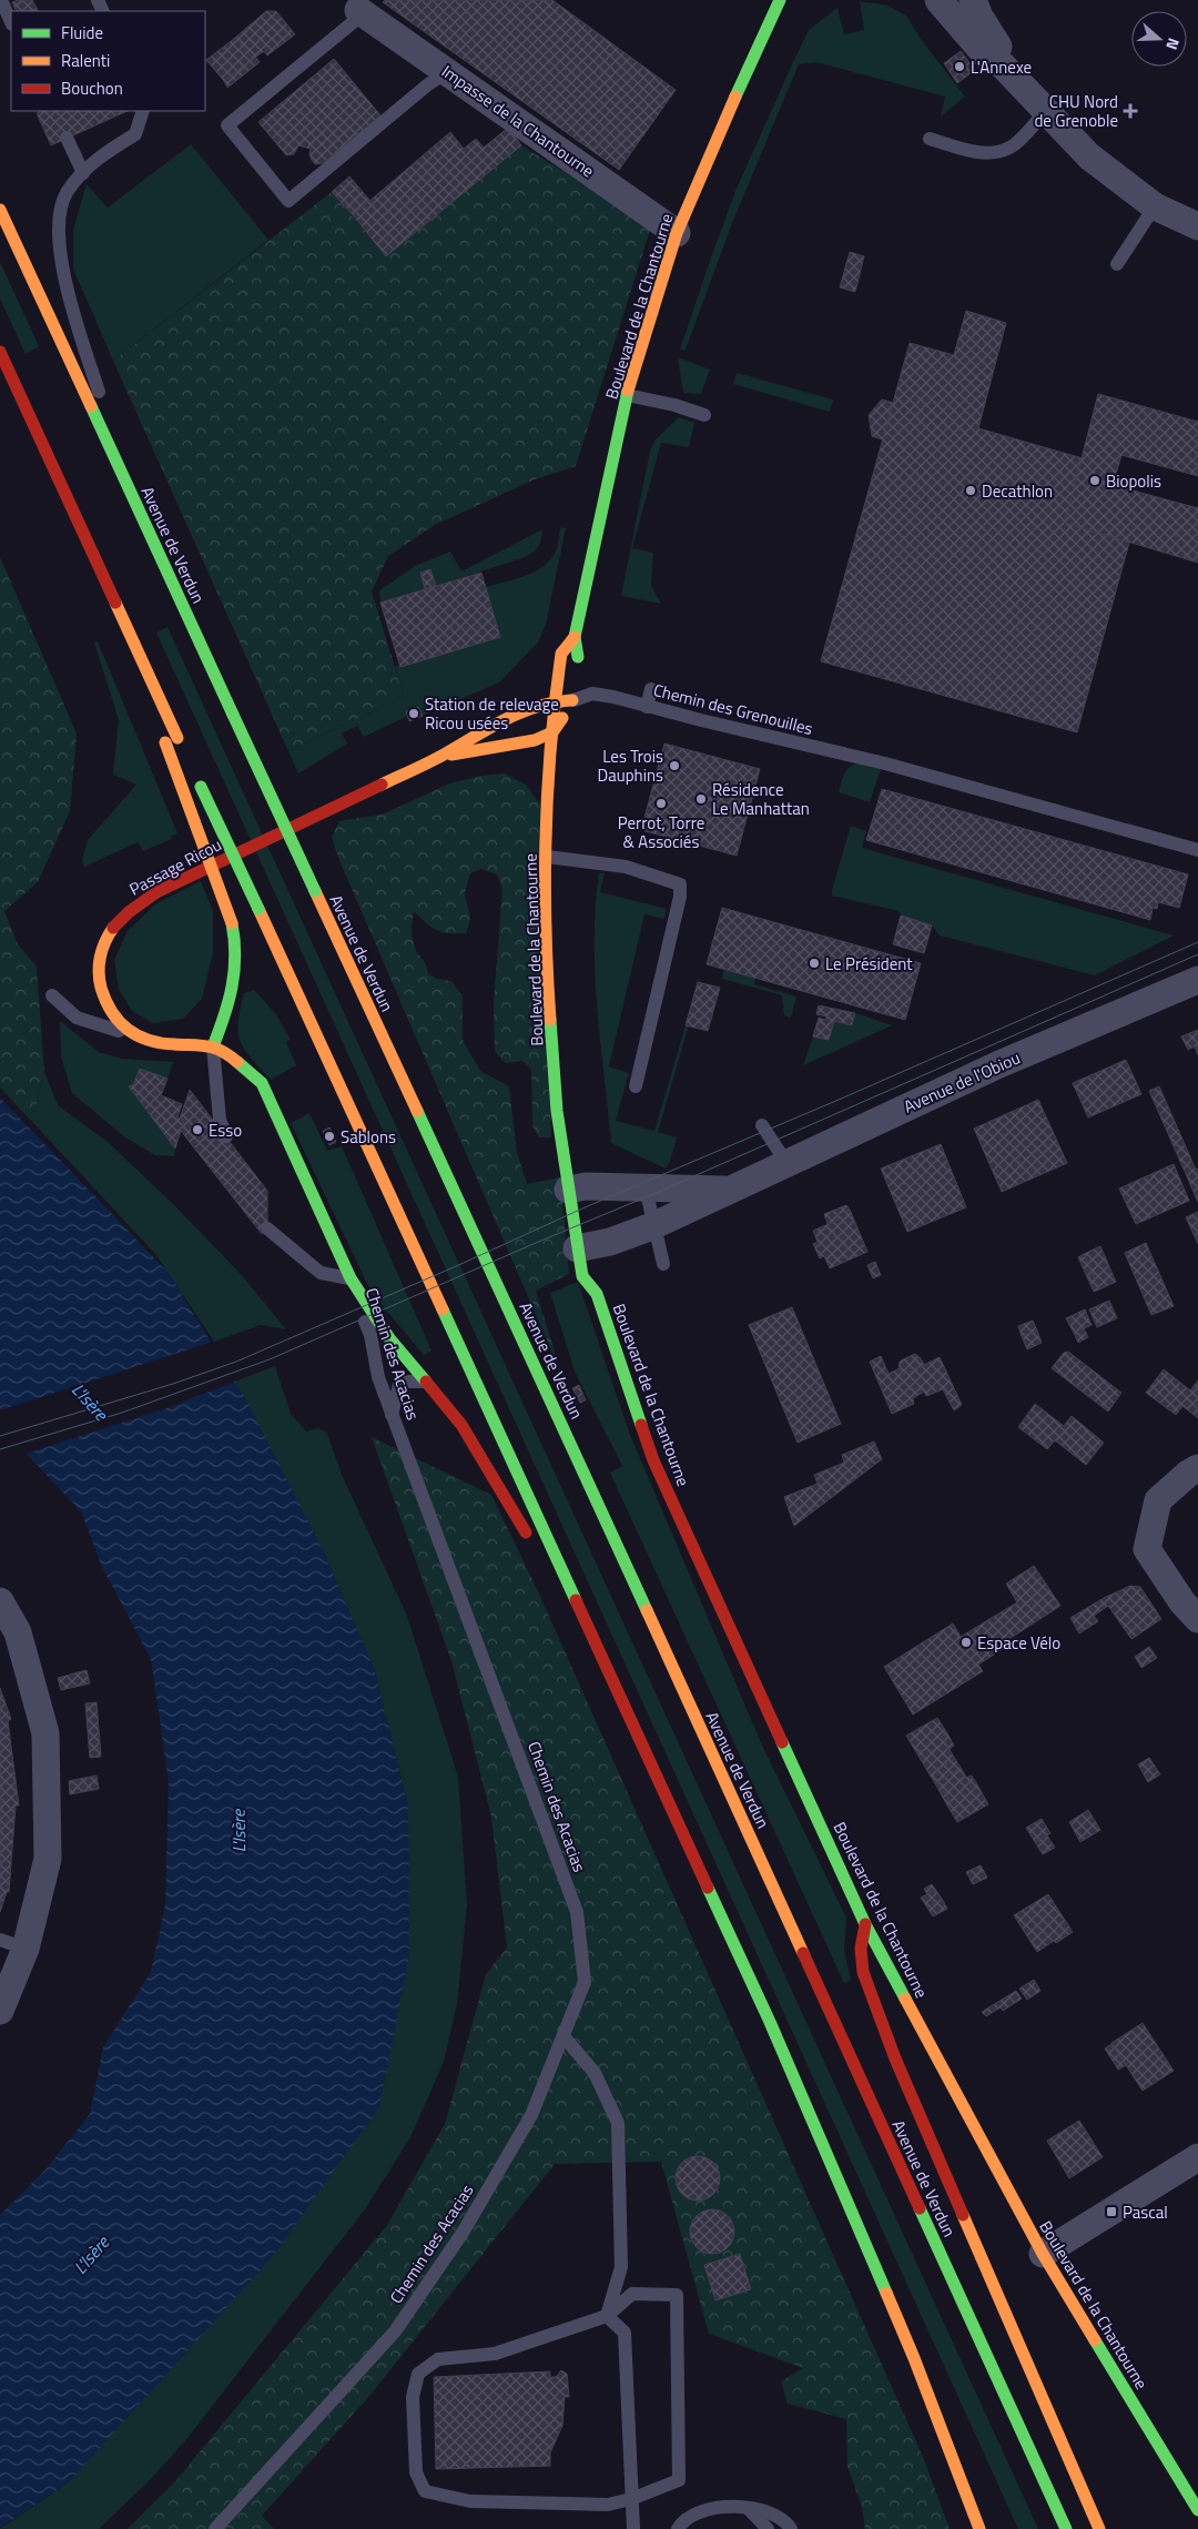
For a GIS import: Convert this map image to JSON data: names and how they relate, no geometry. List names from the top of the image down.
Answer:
{
  "streets": {
    "main road": [
      "Boulevard de la Chantourne",
      "Avenue de Verdun",
      "Passage Ricou",
      "Chemin des Acacias"
    ],
    "street": ["Impasse de la Chantourne", "Avenue de l'Obiou"],
    "lane": ["Chemin des Grenouilles"]
  },
  "crossings": [
    ["Impasse de la Chantourne", "Boulevard de la Chantourne"],
    ["Boulevard de la Chantourne", "Chemin des Grenouilles"],
    ["Boulevard de la Chantourne", "Avenue de l'Obiou"]
  ],
  "water": ["L'Isère"],
  "places": {
    "other": [
      "L'Annexe",
      "Biopolis",
      "Decathlon",
      "Station de relevage Ricou usées",
      "Les Trois Dauphins",
      "Résidence Le Manhattan",
      "Perrot, Torre & Associés",
      "Le Président",
      "Esso",
      "Sablons",
      "Espace Vélo"
    ],
    "health": ["CHU Nord de Grenoble"],
    "transit": ["Pascal"]
  },
  "legend": ["Fluide", "Ralenti", "Bouchon"],
  "north": "right"
}
